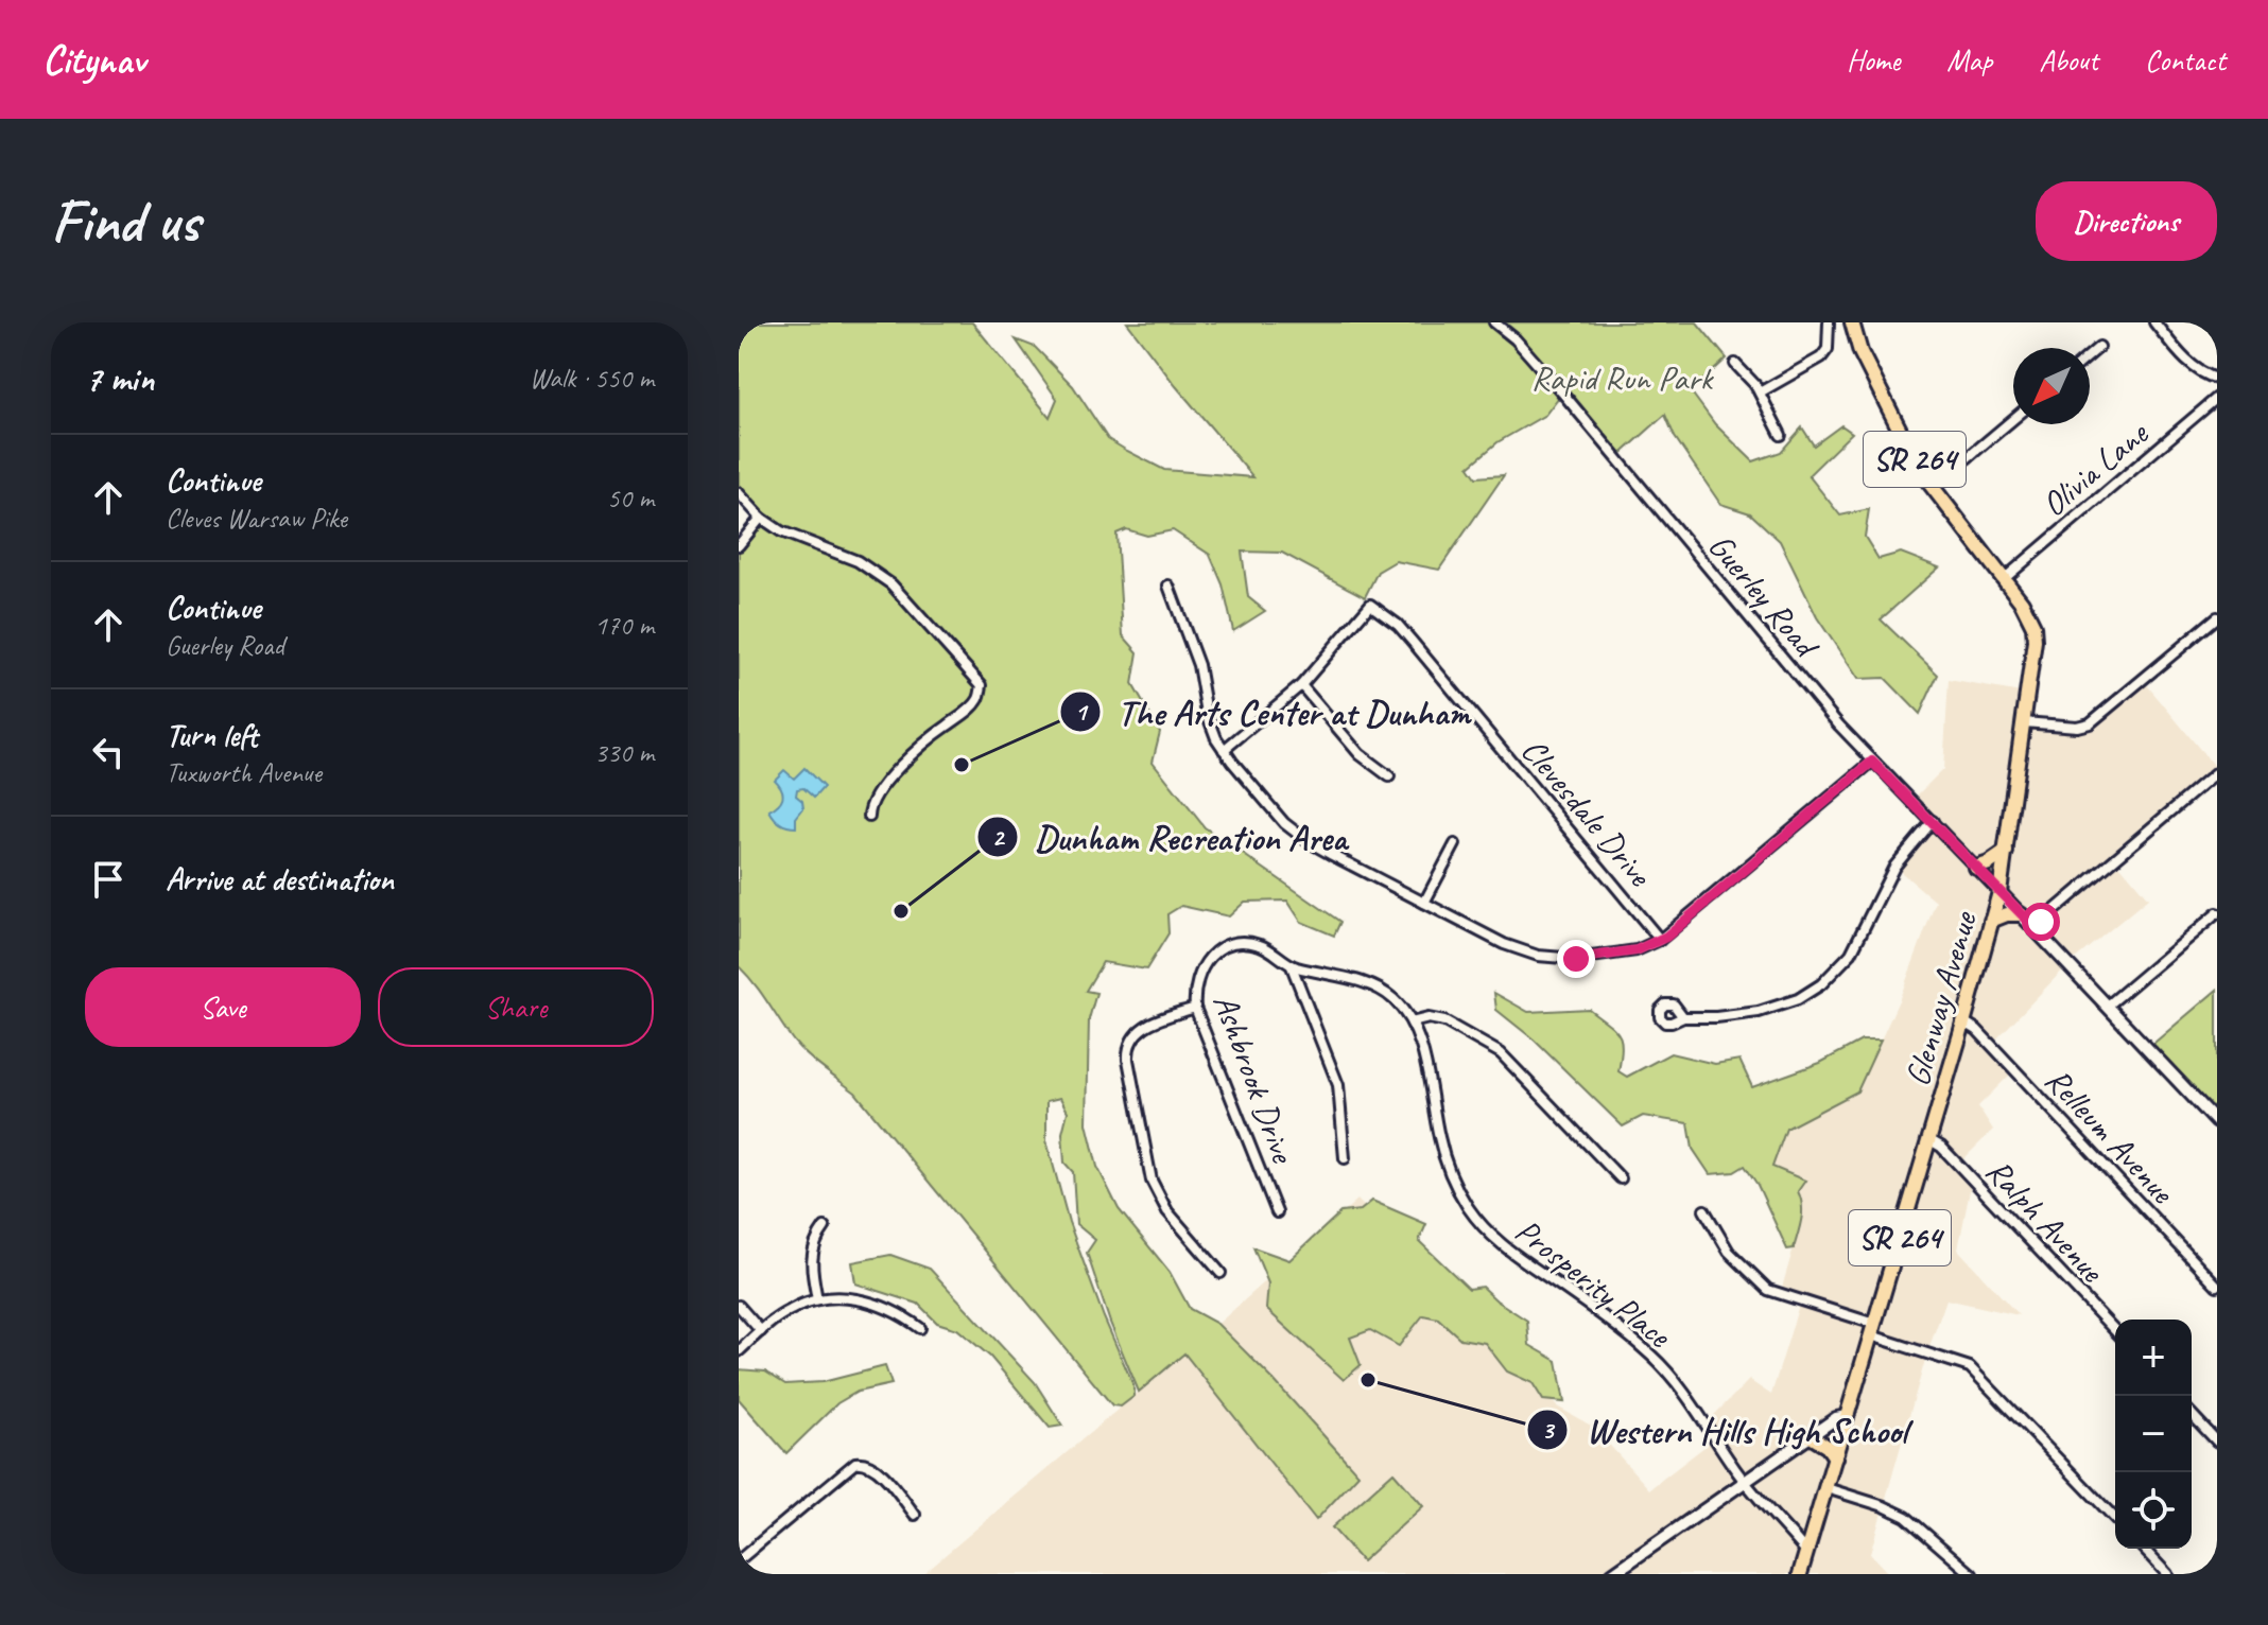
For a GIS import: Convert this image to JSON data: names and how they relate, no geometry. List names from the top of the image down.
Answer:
{
  "streets": {
    "main road": ["SR 264", "Glenway Avenue"],
    "street": [
      "Olivia Lane",
      "Guerley Road",
      "Clevesdale Drive",
      "Ashbrook Drive",
      "Relleum Avenue",
      "Ralph Avenue",
      "Prosperity Place"
    ]
  },
  "crossings": [
    ["Olivia Lane", "Glenway Avenue"],
    ["Guerley Road", "Glenway Avenue"],
    ["Glenway Avenue", "Relleum Avenue"],
    ["Glenway Avenue", "Ralph Avenue"],
    ["Glenway Avenue", "Prosperity Place"],
    ["Ashbrook Drive", "Prosperity Place"]
  ],
  "parks": ["Rapid Run Park"],
  "places": ["The Arts Center at Dunham", "Dunham Recreation Area", "Western Hills High School"],
  "north": "bottom left",
  "page": {
    "header": "Citynav",
    "nav": [
      "Home",
      "Map",
      "About",
      "Contact"
    ],
    "buttons": [
      "Directions",
      ["Save", "Share"]
    ],
    "title": "Find us",
    "heading": ["7 min", "Walk · 550 m"],
    "list": [
      ["Continue", "Cleves Warsaw Pike", "50 m"],
      ["Continue", "Guerley Road", "170 m"],
      ["Turn left", "Tuxworth Avenue", "330 m"],
      "Arrive at destination"
    ],
    "map_buttons": ["+", "−"]
  }
}
